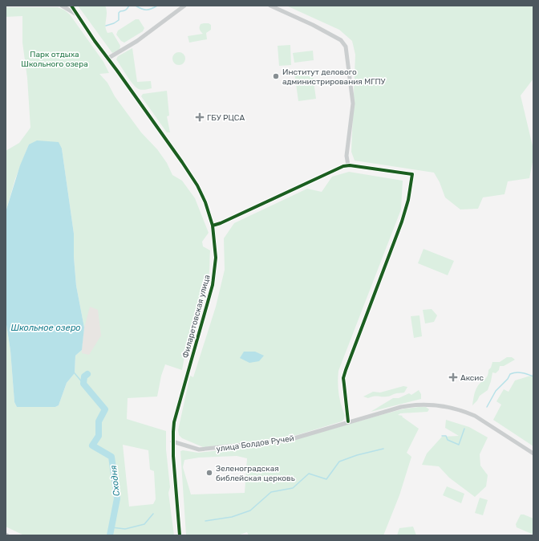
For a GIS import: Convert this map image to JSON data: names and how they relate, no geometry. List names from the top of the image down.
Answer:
{
  "streets": {
    "street": ["Филаретовская улица", "улица Болдов Ручей"]
  },
  "crossings": [
    ["Филаретовская улица", "улица Болдов Ручей"]
  ],
  "water": ["Школьное озеро", "Сходня"],
  "parks": ["Парк отдыха Школьного озера"],
  "places": {
    "other": ["Институт делового администрирования МГПУ", "Зеленоградская библейская церковь"],
    "health": ["ГБУ РЦСА", "Аксис"]
  }
}
